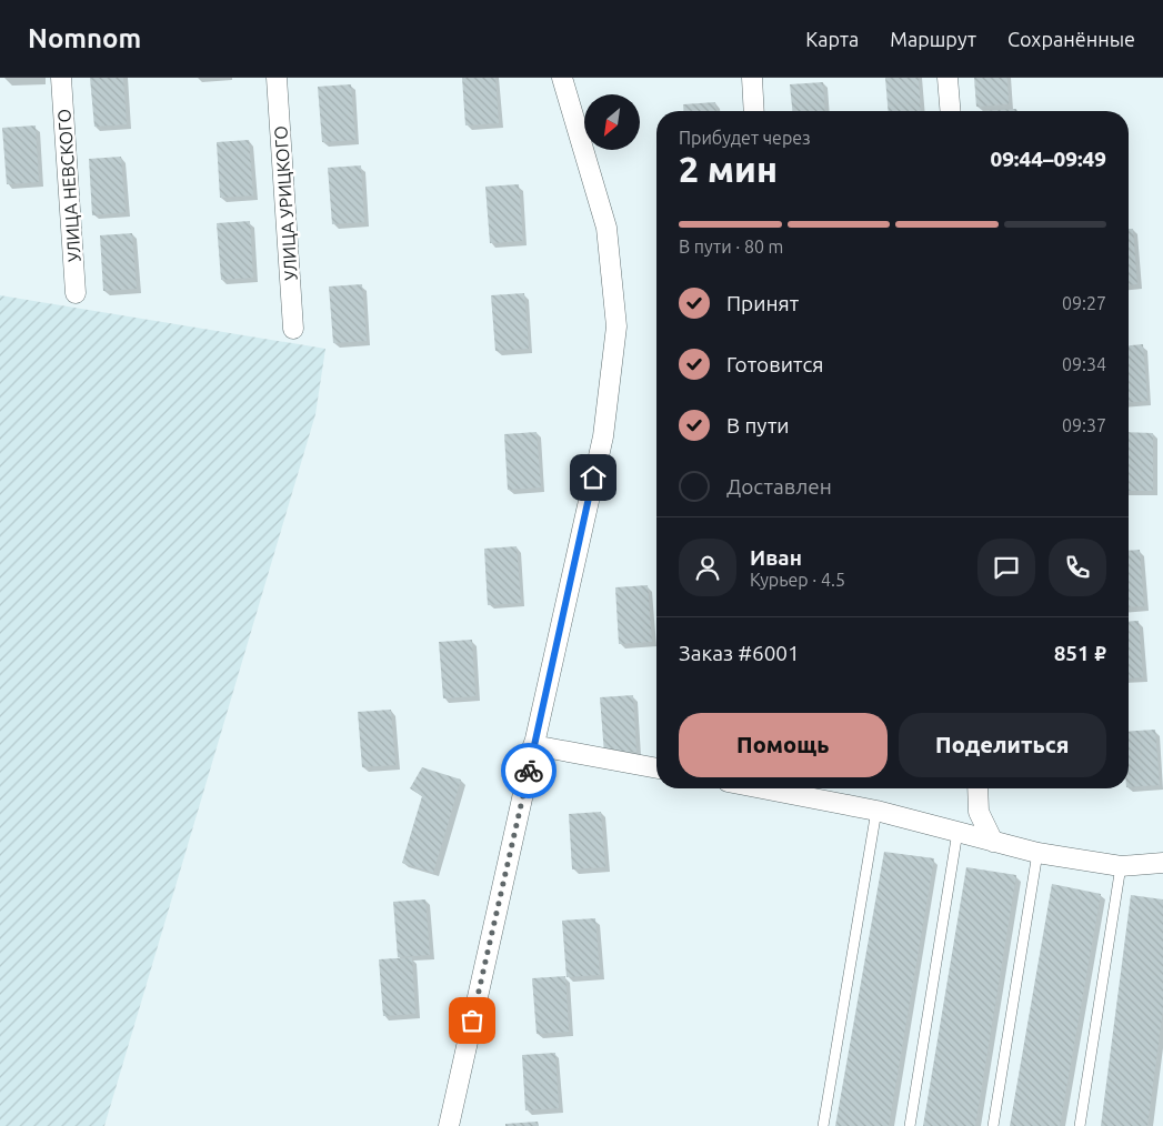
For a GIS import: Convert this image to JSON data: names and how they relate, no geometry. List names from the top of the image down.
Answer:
{
  "streets": {
    "street": ["УЛИЦА НЕВСКОГО", "УЛИЦА УРИЦКОГО"]
  },
  "north": "bottom left",
  "page": {
    "header": "Nomnom",
    "nav": ["Карта", "Маршрут", "Сохранённые"],
    "heading": ["2 мин", "Прибудет через", "09:44–09:49"],
    "panel": [
      "Иван",
      "Курьер · 4.5",
      "Заказ #6001",
      "851 ₽"
    ],
    "bar": "В пути · 80 m",
    "list": [
      ["Принят", "09:27"],
      ["Готовится", "09:34"],
      ["В пути", "09:37"],
      "Доставлен"
    ],
    "buttons": ["Помощь", "Поделиться"]
  }
}
